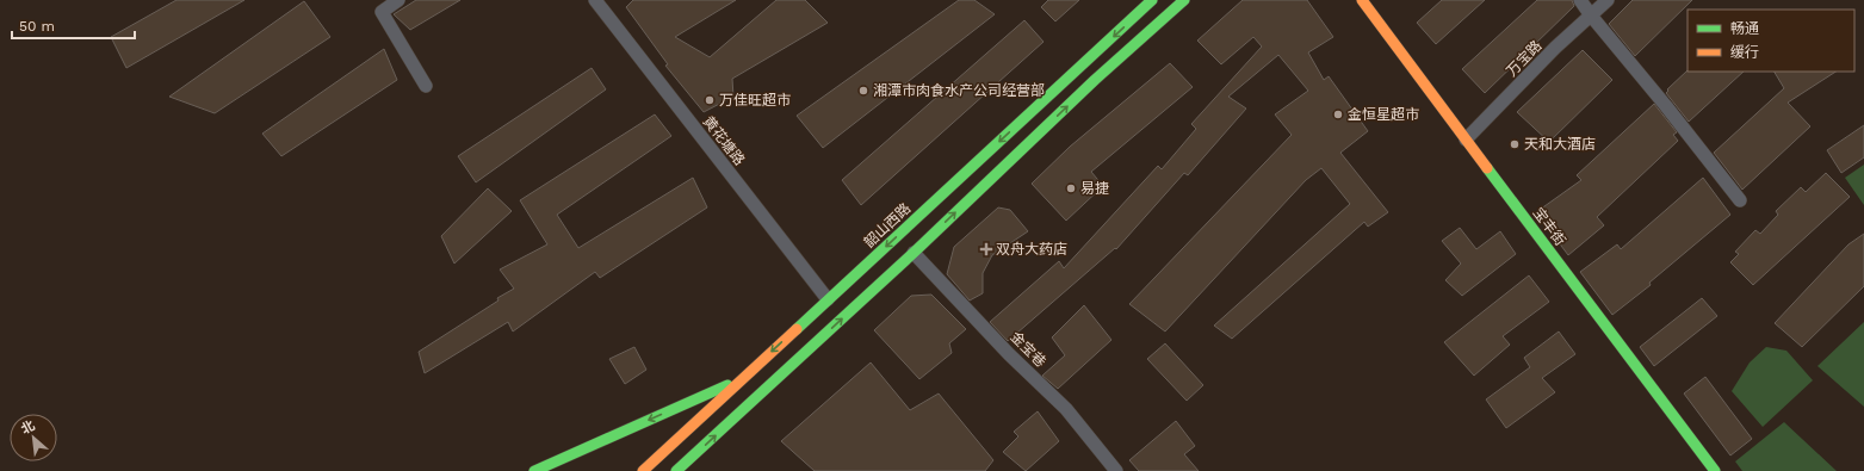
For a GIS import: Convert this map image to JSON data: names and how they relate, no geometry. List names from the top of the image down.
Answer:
{
  "streets": {
    "main road": ["韶山西路", "宝丰街"],
    "street": ["万宝路", "黄花塘路", "金宝巷"]
  },
  "crossings": [
    ["万宝路", "宝丰街"],
    ["黄花塘路", "韶山西路"]
  ],
  "places": {
    "other": [
      "湘潭市肉食水产公司经营部",
      "万佳旺超市",
      "金恒星超市",
      "天和大酒店",
      "易捷"
    ],
    "health": ["双舟大药店"]
  },
  "legend": ["畅通", "缓行"],
  "scale_bar": "50 m",
  "north": "top left"
}
